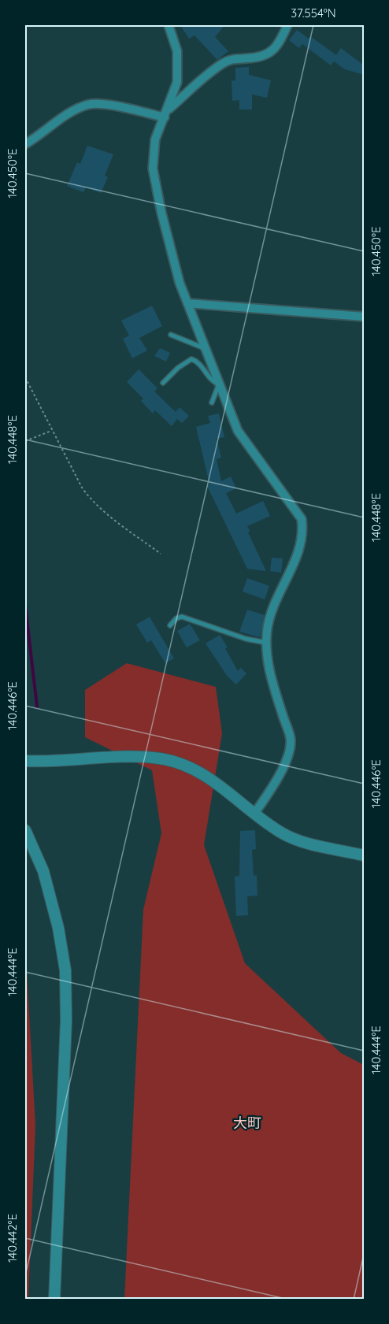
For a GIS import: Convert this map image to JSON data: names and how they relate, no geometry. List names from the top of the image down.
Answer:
{
  "districts": ["大町"],
  "coordinates": [
    "37.554°N",
    "140.450°E",
    "140.448°E",
    "140.446°E",
    "140.444°E",
    "140.442°E"
  ]
}
